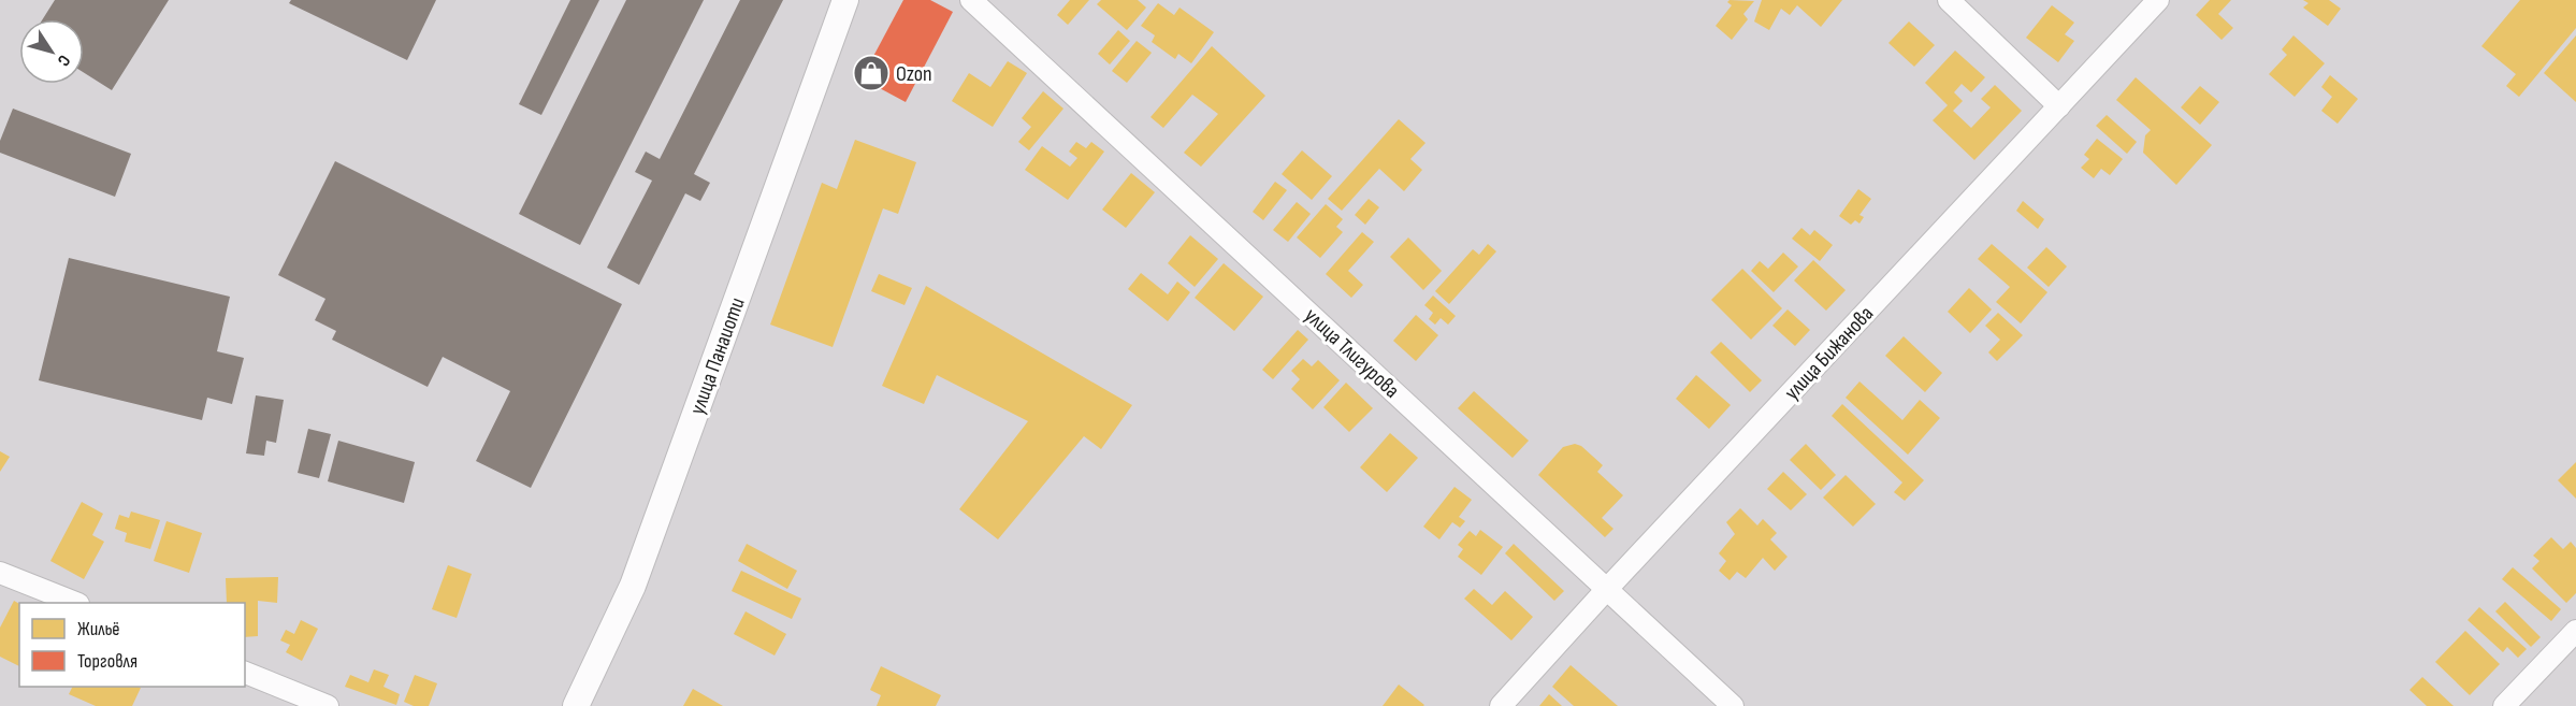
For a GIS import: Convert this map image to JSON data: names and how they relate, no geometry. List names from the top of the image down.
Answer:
{
  "streets": {
    "street": ["улица Тлигурова", "улица Бижанова", "улица Панаиоти"]
  },
  "crossings": [
    ["улица Тлигурова", "улица Бижанова"]
  ],
  "places": {
    "shop": ["Ozon"]
  },
  "legend": ["Жильё", "Торговля"],
  "north": "bottom right"
}
